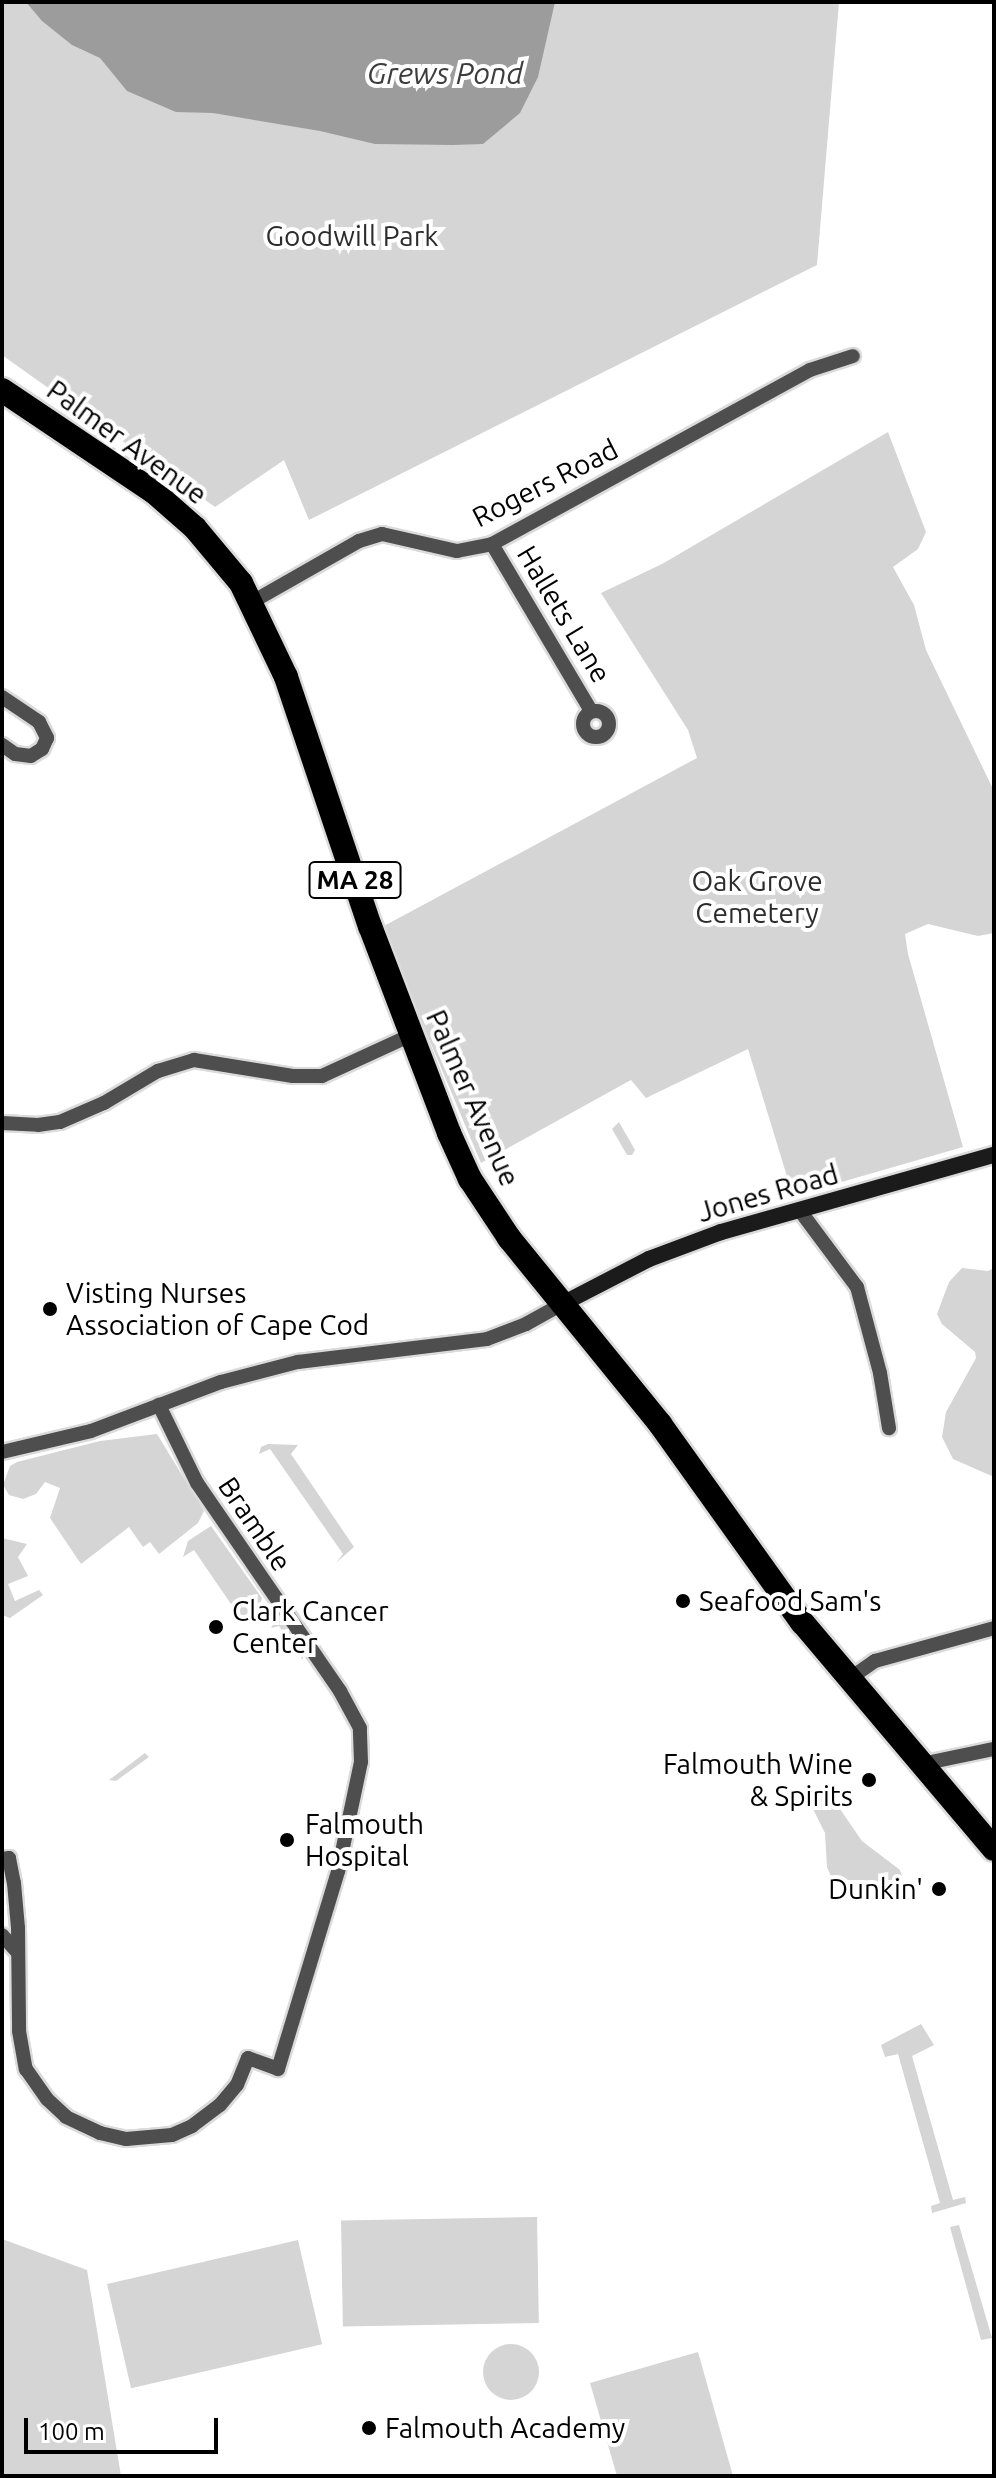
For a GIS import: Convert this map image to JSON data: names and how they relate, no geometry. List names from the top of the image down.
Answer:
{
  "streets": {
    "highway": ["Palmer Avenue", "MA 28"],
    "main road": ["Jones Road"],
    "street": ["Rogers Road", "Hallets Lane", "Bramble"]
  },
  "crossings": [
    ["Palmer Avenue", "Rogers Road"],
    ["Palmer Avenue", "Jones Road"],
    ["Rogers Road", "Hallets Lane"]
  ],
  "water": ["Grews Pond"],
  "parks": ["Goodwill Park", "Oak Grove Cemetery"],
  "places": [
    "Visting Nurses Association of Cape Cod",
    "Seafood Sam's",
    "Clark Cancer Center",
    "Falmouth Wine & Spirits",
    "Falmouth Hospital",
    "Dunkin'",
    "Falmouth Academy"
  ],
  "scale_bar": "100 m"
}
